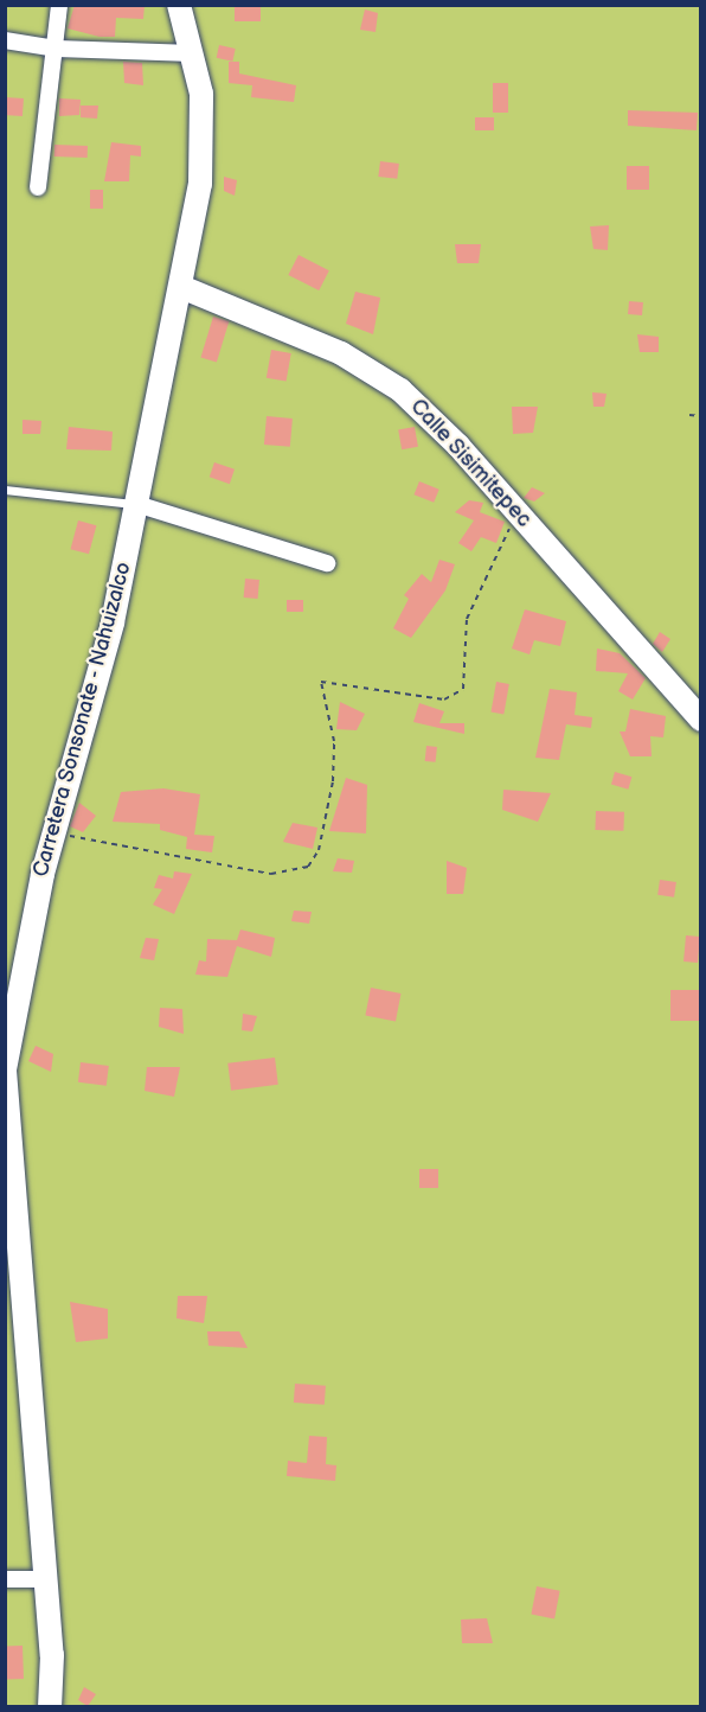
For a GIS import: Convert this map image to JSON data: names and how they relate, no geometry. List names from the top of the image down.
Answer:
{
  "streets": {
    "street": ["Calle Sisimitepec", "Carretera Sonsonate - Nahuizalco"]
  },
  "crossings": [
    ["Calle Sisimitepec", "Carretera Sonsonate - Nahuizalco"]
  ]
}
